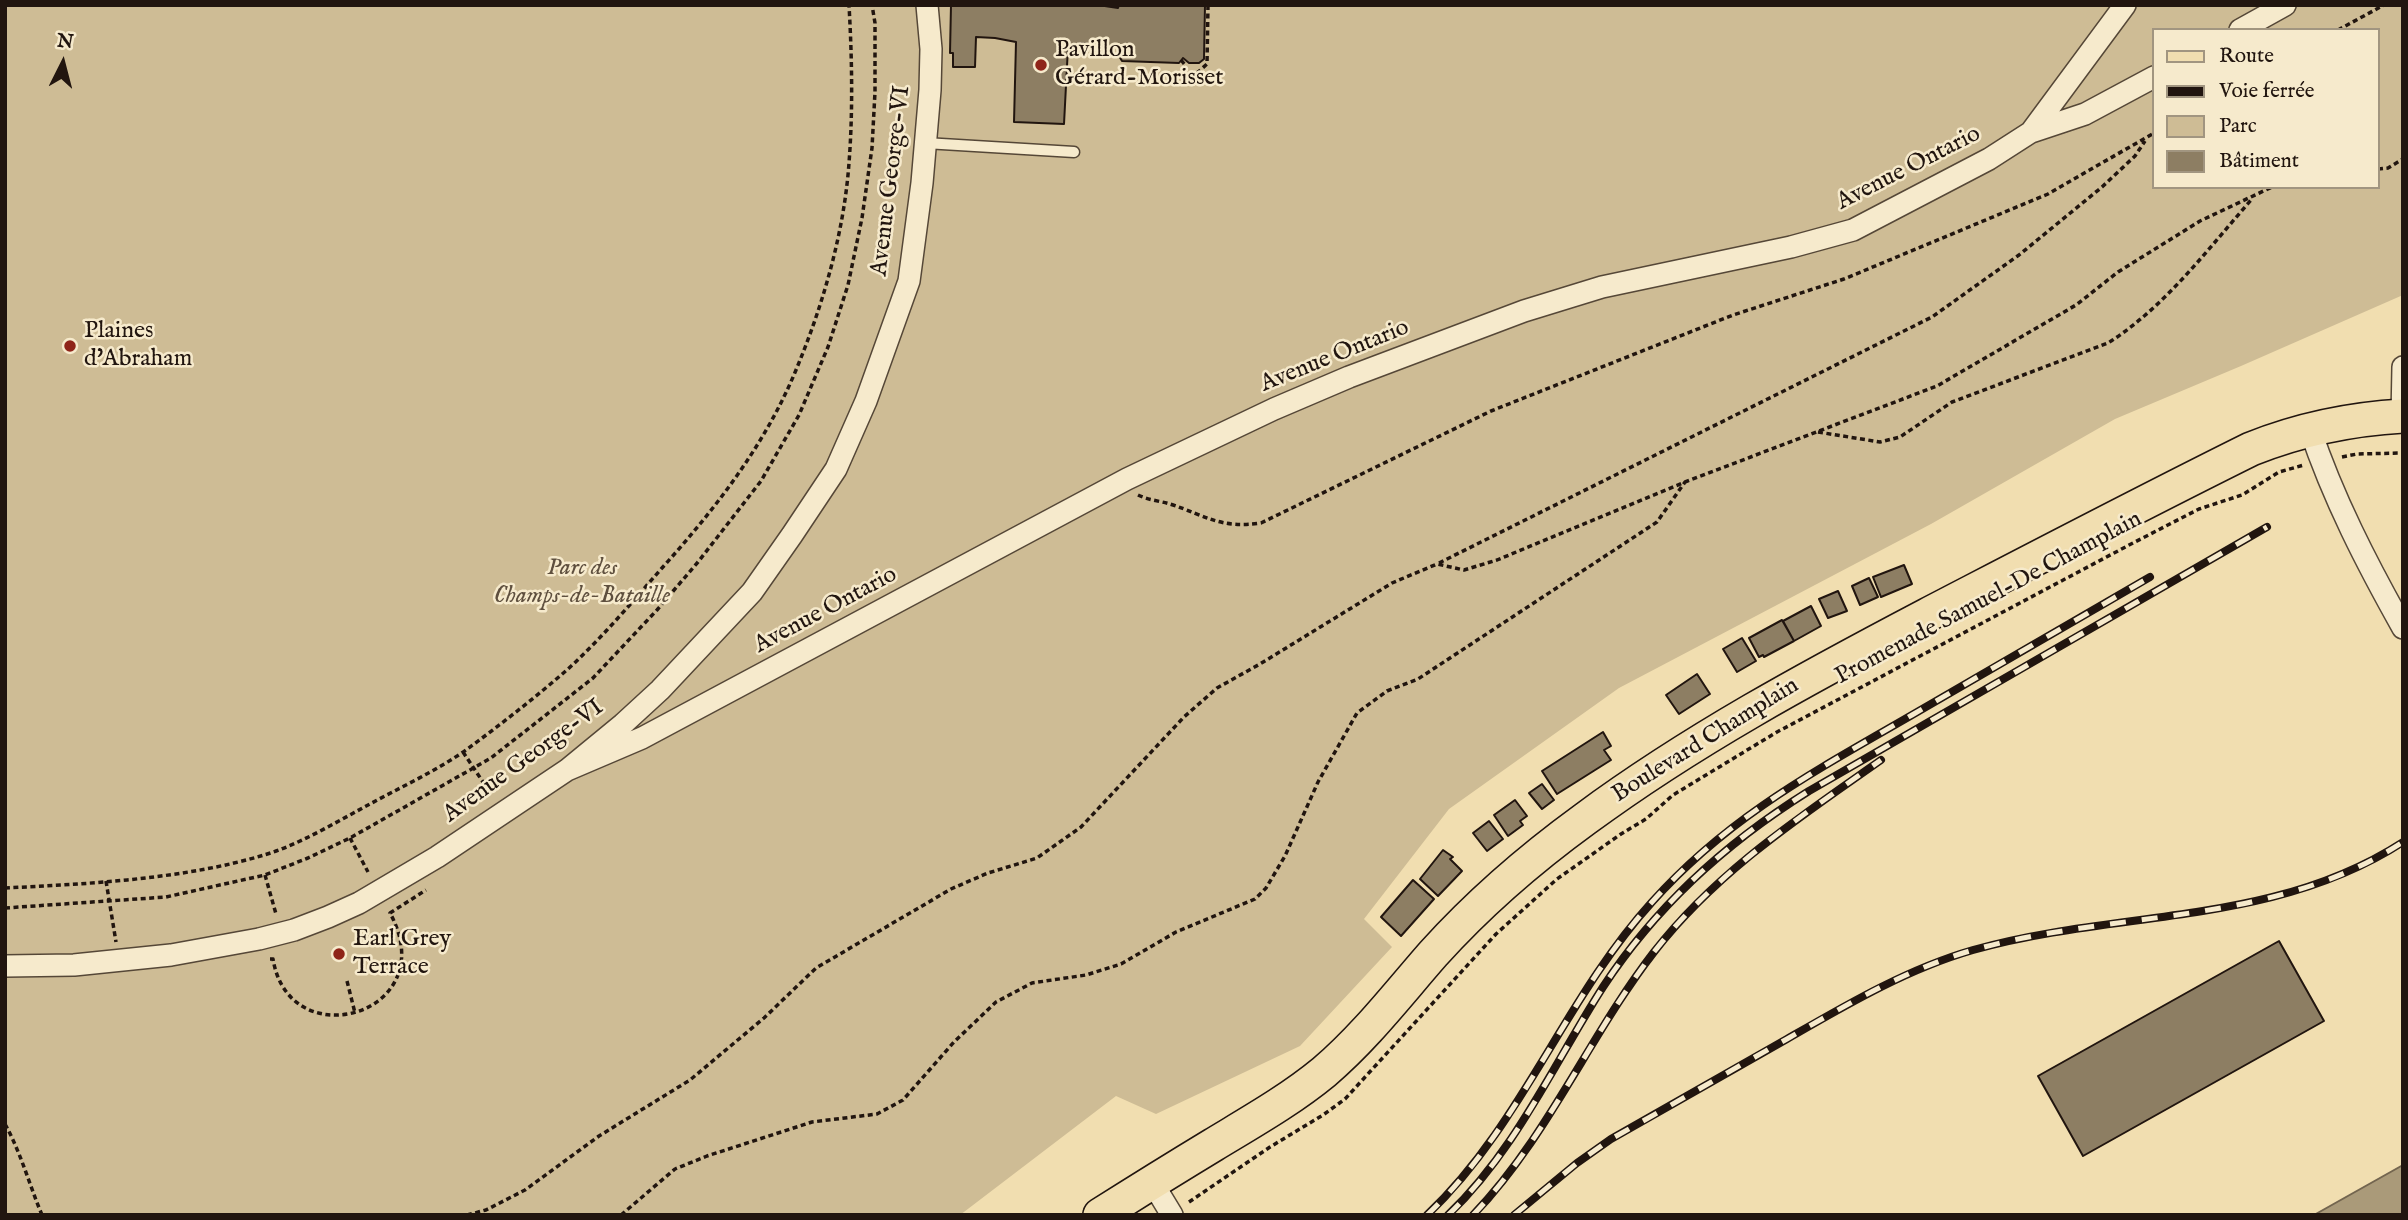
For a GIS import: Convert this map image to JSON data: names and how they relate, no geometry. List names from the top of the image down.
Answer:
{
  "streets": {
    "main road": ["Boulevard Champlain"],
    "street": ["Avenue Ontario", "Avenue George-VI"],
    "path": ["Promenade Samuel-De Champlain"]
  },
  "crossings": [
    ["Avenue Ontario", "Avenue George-VI"]
  ],
  "parks": ["Parc des Champs-de-Bataille"],
  "places": ["Pavillon Gérard-Morisset", "Plaines d'Abraham", "Earl Grey Terrace"],
  "legend": [
    "Route",
    "Voie ferrée",
    "Parc",
    "Bâtiment"
  ],
  "north": "top"
}
